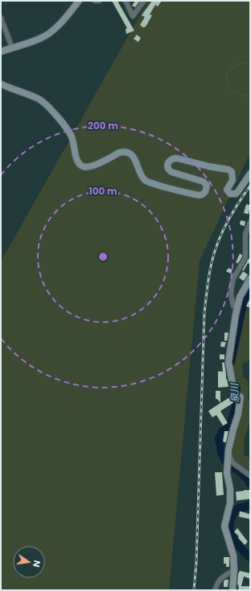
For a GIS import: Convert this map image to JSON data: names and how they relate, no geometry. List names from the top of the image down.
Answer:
{
  "water": ["泉川"],
  "north": "right",
  "rings": ["200 m", "100 m"]
}
